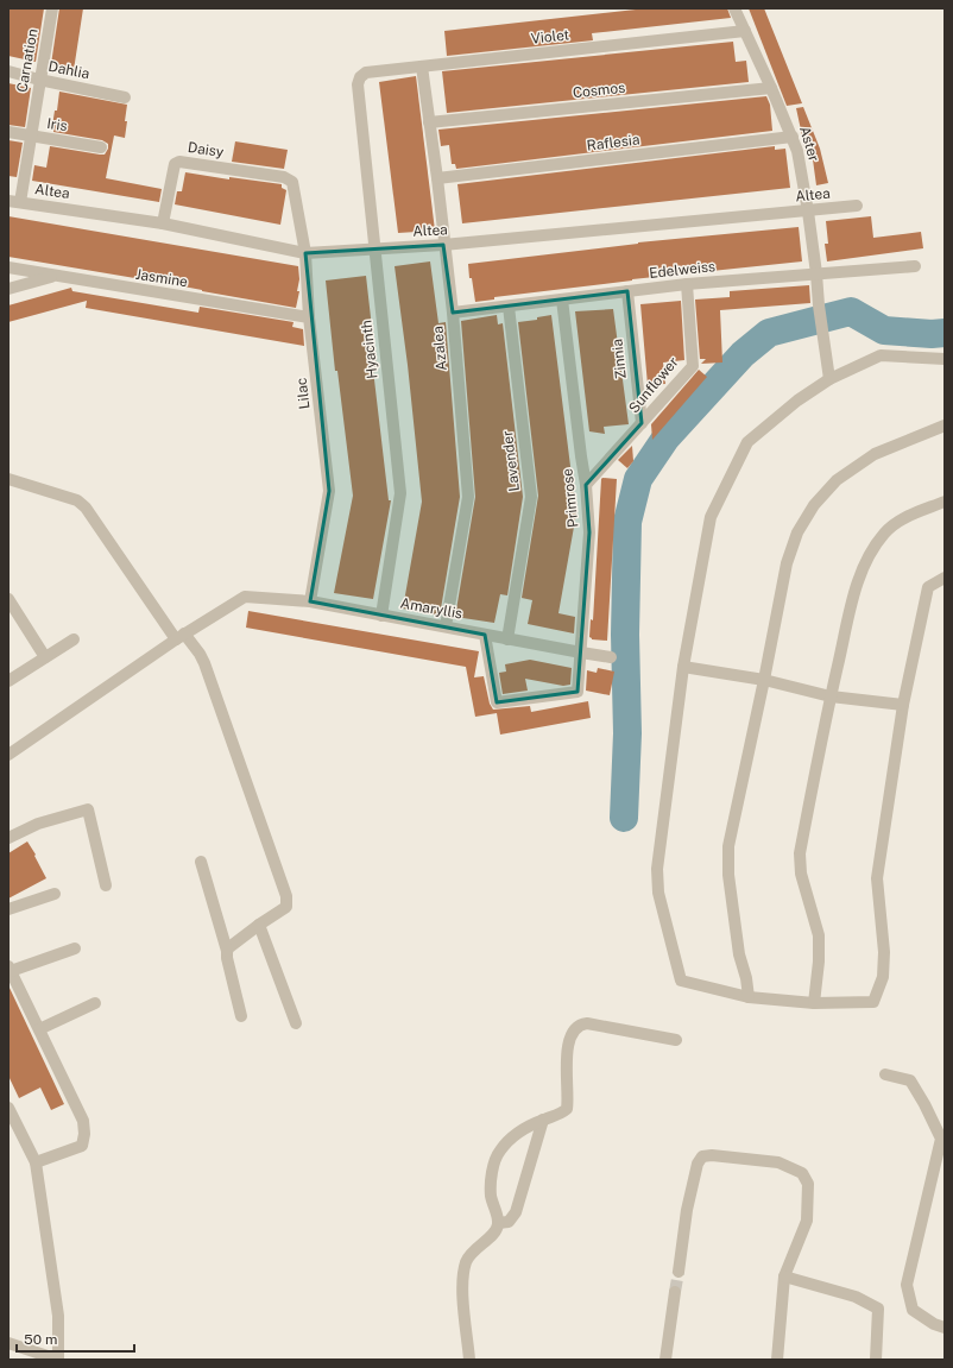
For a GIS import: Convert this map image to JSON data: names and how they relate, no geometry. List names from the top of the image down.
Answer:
{
  "streets": {
    "street": [
      "Violet",
      "Carnation",
      "Dahlia",
      "Cosmos",
      "Iris",
      "Raflesia",
      "Aster",
      "Daisy",
      "Altea",
      "Edelweiss",
      "Jasmine",
      "Azalea",
      "Hyacinth",
      "Zinnia",
      "Sunflower",
      "Lilac",
      "Lavender",
      "Primrose",
      "Amaryllis"
    ]
  },
  "crossings": [
    ["Violet", "Aster"],
    ["Violet", "Azalea"],
    ["Violet", "Hyacinth"],
    ["Carnation", "Dahlia"],
    ["Carnation", "Iris"],
    ["Carnation", "Altea"],
    ["Cosmos", "Aster"],
    ["Cosmos", "Azalea"],
    ["Raflesia", "Aster"],
    ["Raflesia", "Azalea"],
    ["Aster", "Altea"],
    ["Aster", "Edelweiss"],
    ["Daisy", "Altea"],
    ["Daisy", "Lilac"],
    ["Altea", "Azalea"],
    ["Altea", "Hyacinth"],
    ["Altea", "Lilac"],
    ["Edelweiss", "Azalea"],
    ["Edelweiss", "Zinnia"],
    ["Edelweiss", "Sunflower"],
    ["Edelweiss", "Lavender"],
    ["Edelweiss", "Primrose"],
    ["Jasmine", "Lilac"],
    ["Azalea", "Amaryllis"],
    ["Hyacinth", "Amaryllis"],
    ["Zinnia", "Sunflower"],
    ["Sunflower", "Primrose"],
    ["Lilac", "Amaryllis"],
    ["Lavender", "Amaryllis"],
    ["Primrose", "Amaryllis"]
  ],
  "scale_bar": "50 m"
}
